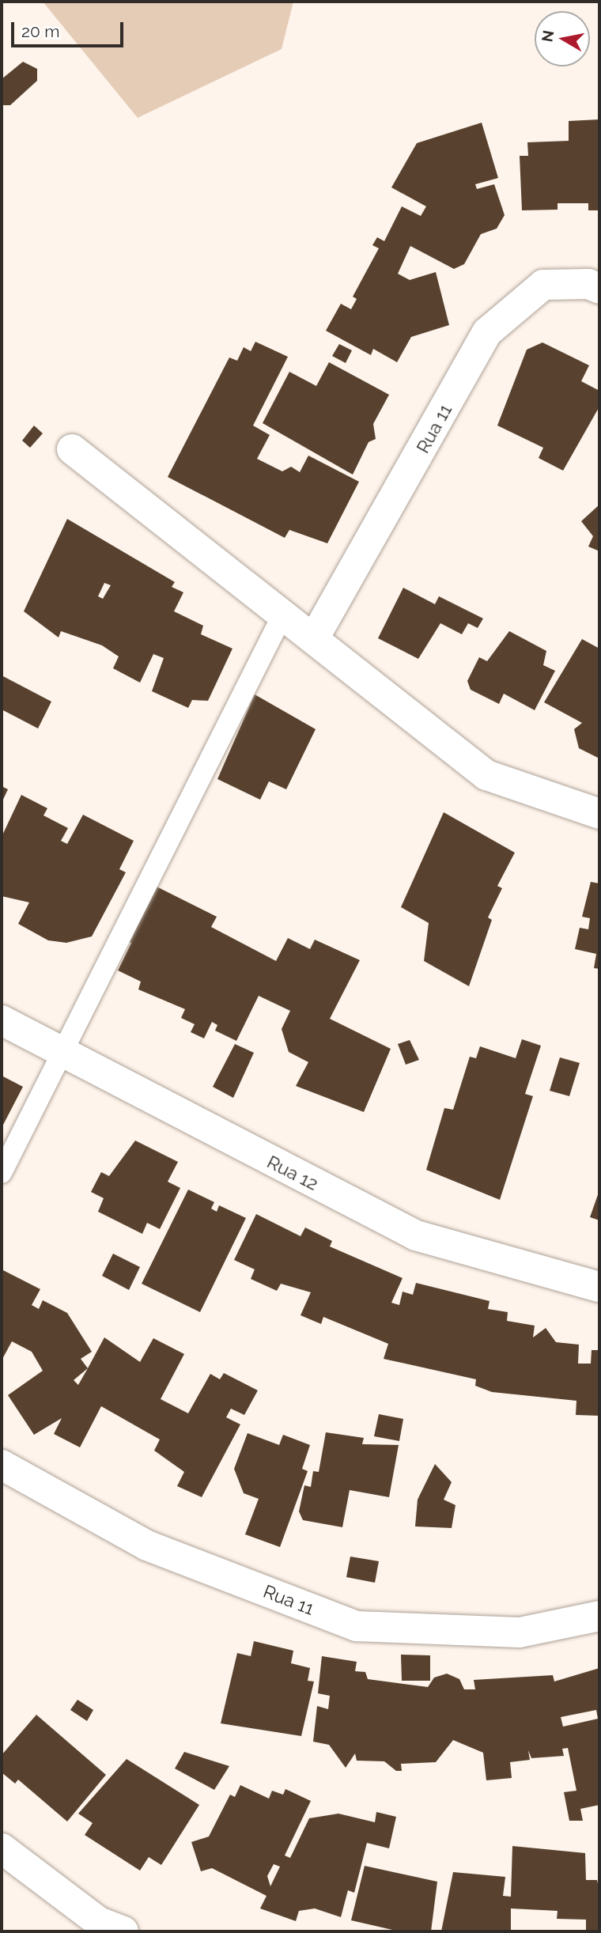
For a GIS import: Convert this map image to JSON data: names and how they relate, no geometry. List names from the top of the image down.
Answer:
{
  "streets": {
    "street": ["Rua 11", "Rua 12"]
  },
  "scale_bar": "20 m",
  "north": "left"
}
